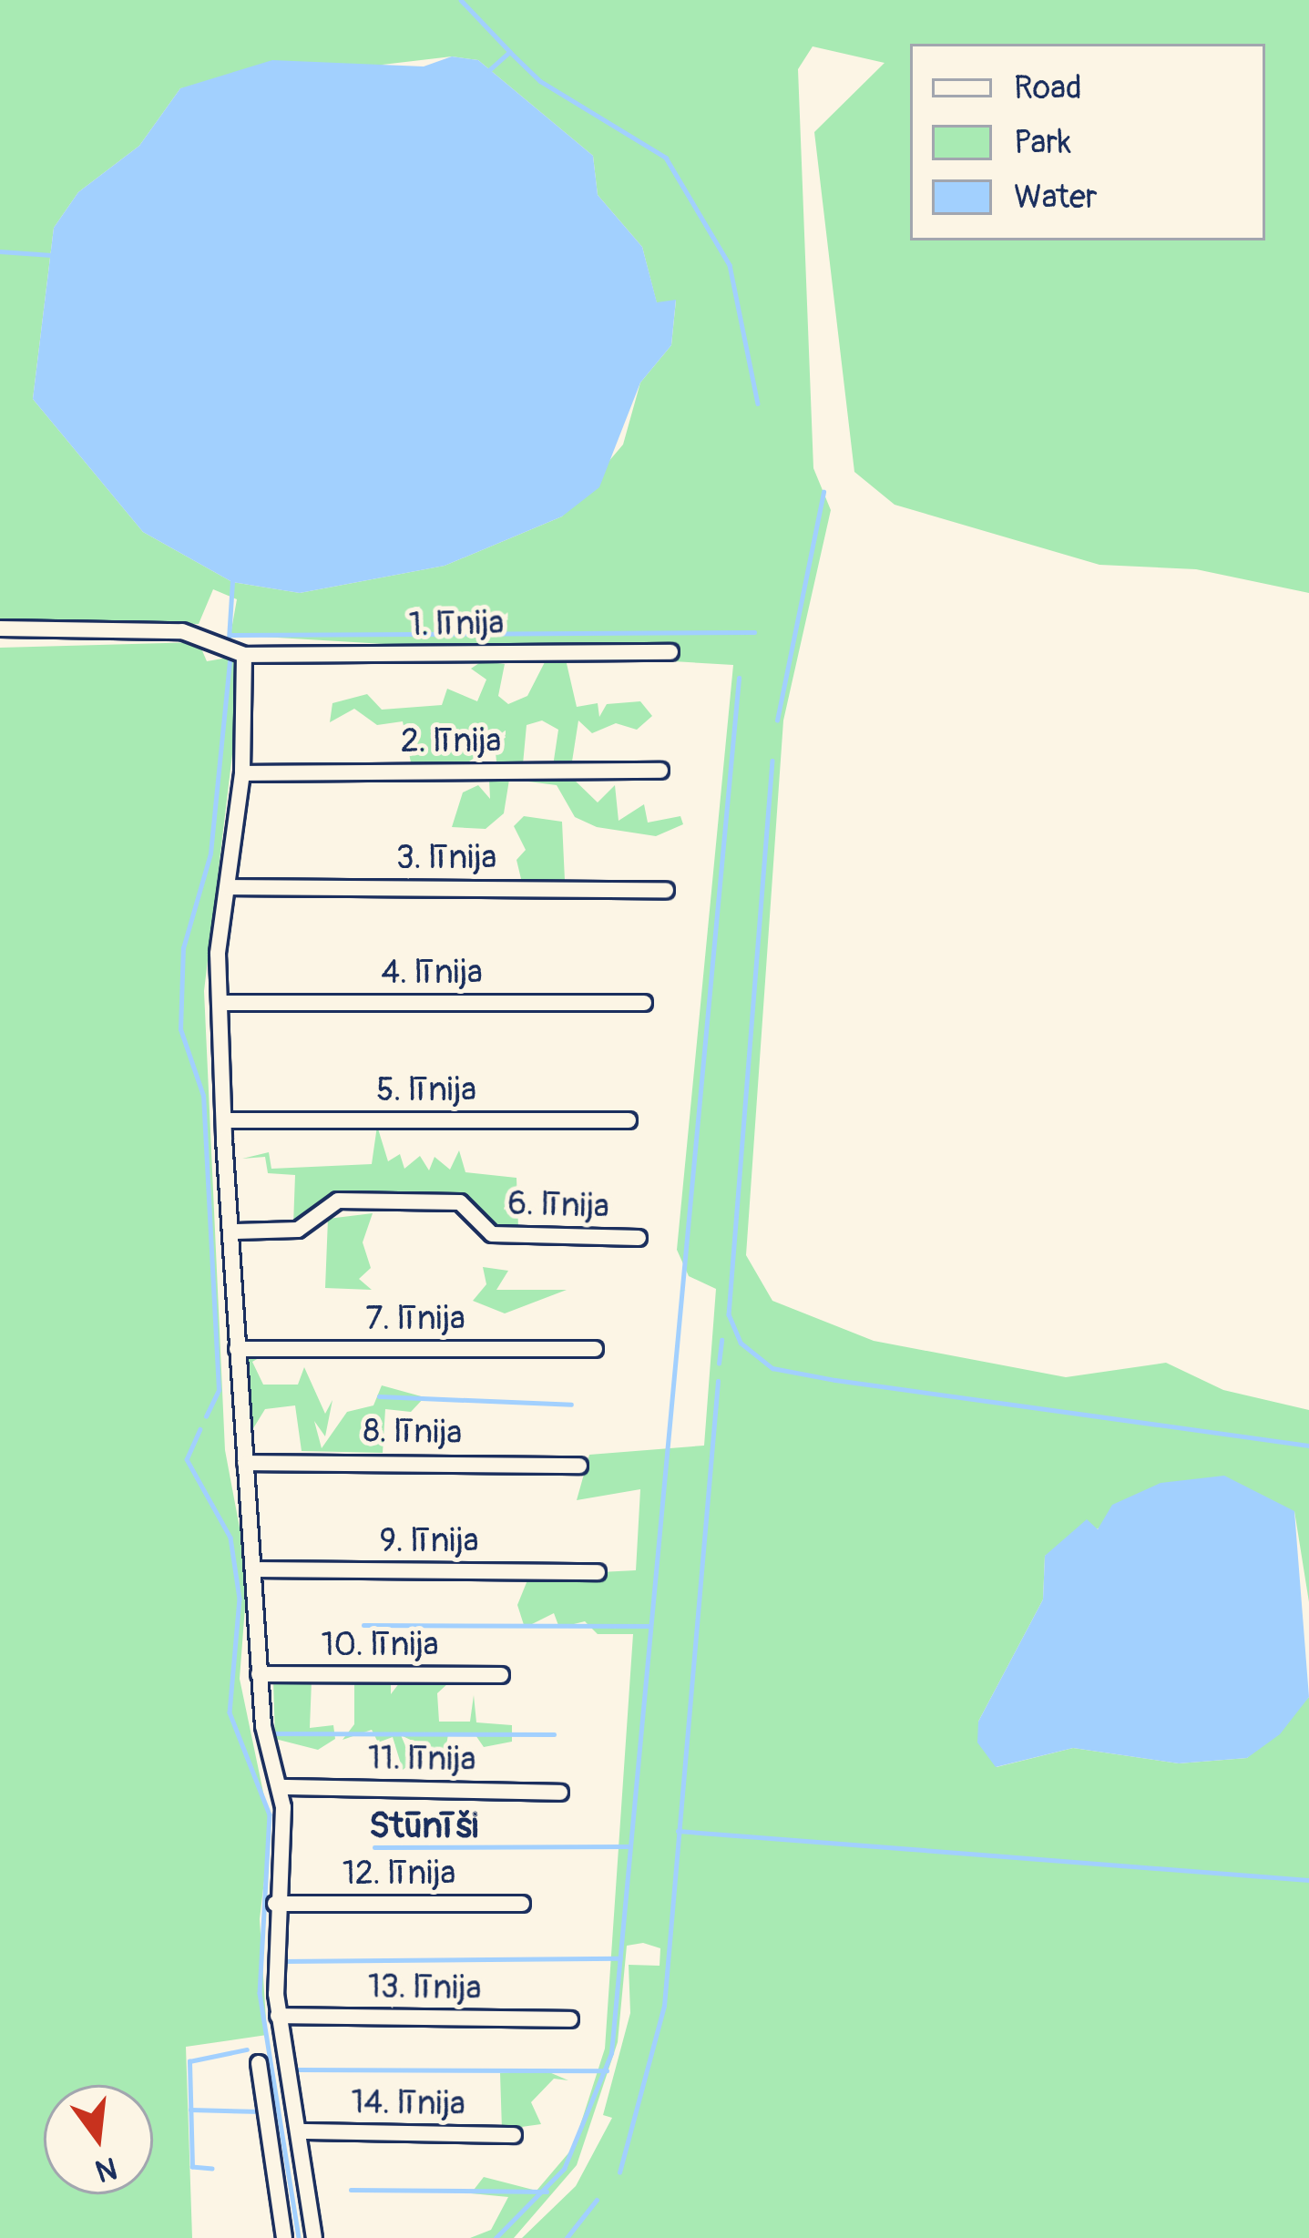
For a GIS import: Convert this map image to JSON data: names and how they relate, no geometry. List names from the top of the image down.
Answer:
{
  "streets": {
    "street": [
      "1. līnija",
      "2. līnija",
      "3. līnija",
      "4. līnija",
      "5. līnija",
      "6. līnija",
      "7. līnija",
      "8. līnija",
      "9. līnija",
      "10. līnija",
      "11. līnija",
      "12. līnija",
      "13. līnija",
      "14. līnija"
    ]
  },
  "districts": ["Stūnīši"],
  "legend": ["Road", "Park", "Water"],
  "north": "bottom"
}
